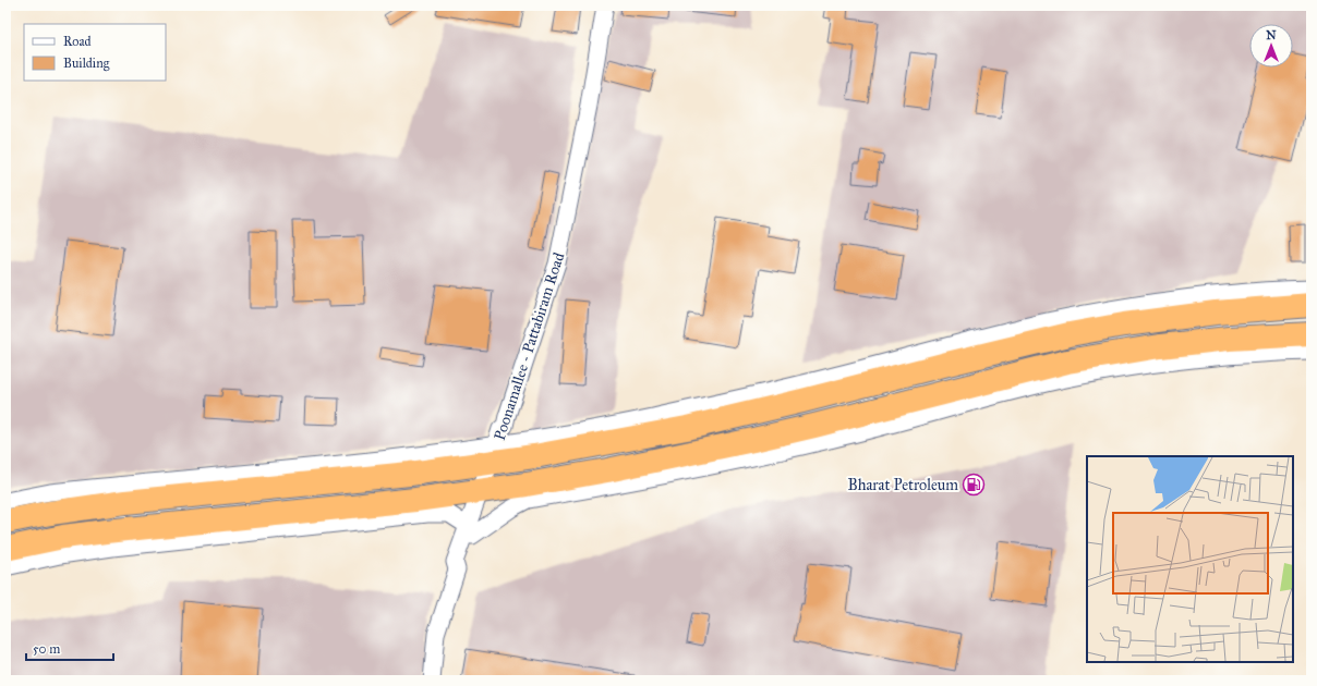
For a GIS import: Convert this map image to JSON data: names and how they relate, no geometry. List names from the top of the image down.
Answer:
{
  "streets": {
    "street": ["Poonamallee - Pattabiram Road"]
  },
  "places": {
    "fuel station": ["Bharat Petroleum"]
  },
  "legend": ["Road", "Building"],
  "scale_bar": "50 m",
  "north": "top"
}
